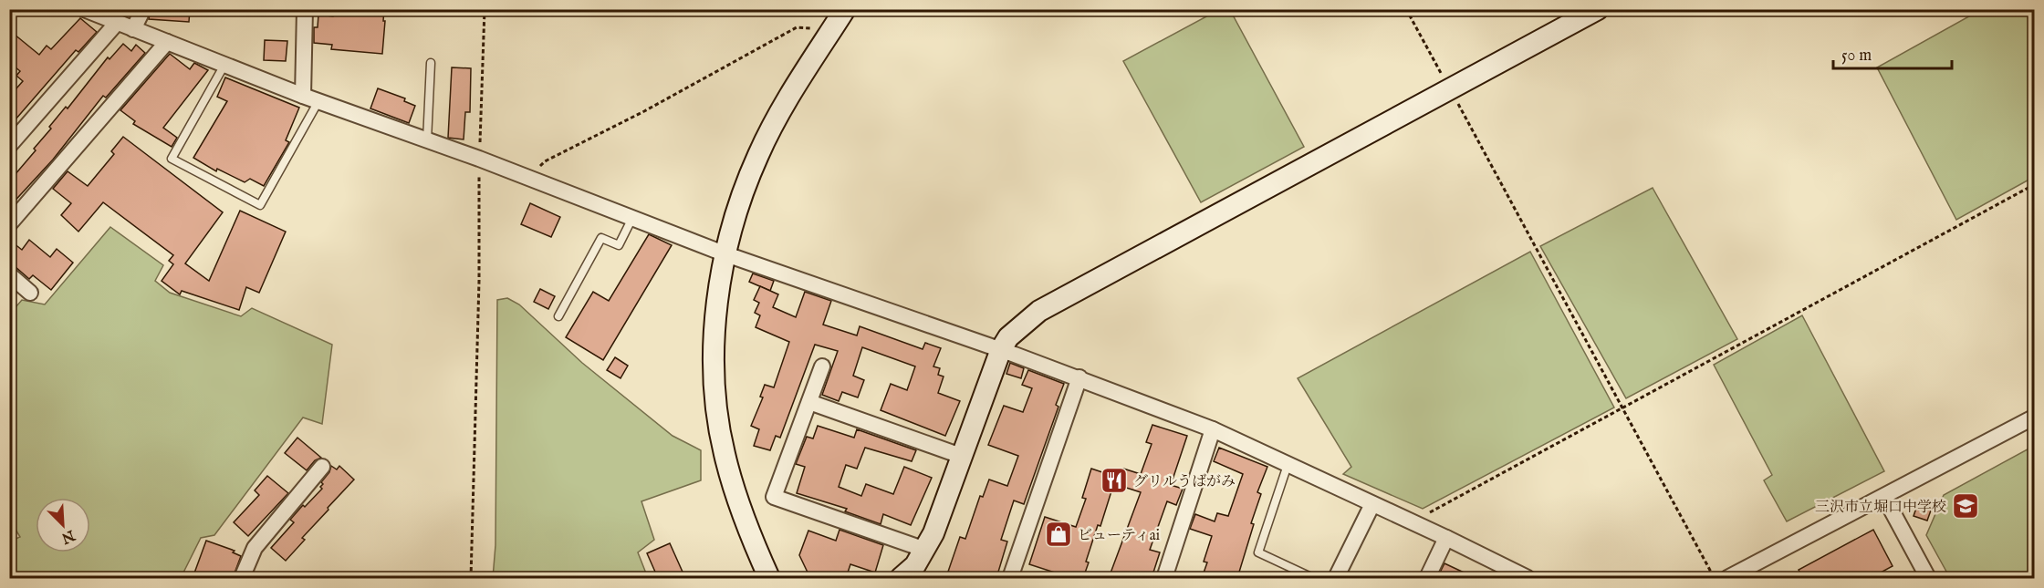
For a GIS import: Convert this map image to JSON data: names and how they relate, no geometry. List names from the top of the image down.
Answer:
{
  "places": {
    "restaurant": ["グリルうばがみ"],
    "school or university": ["三沢市立堀口中学校"],
    "shop": ["ビューティai"]
  },
  "scale_bar": "50 m",
  "north": "bottom right"
}
